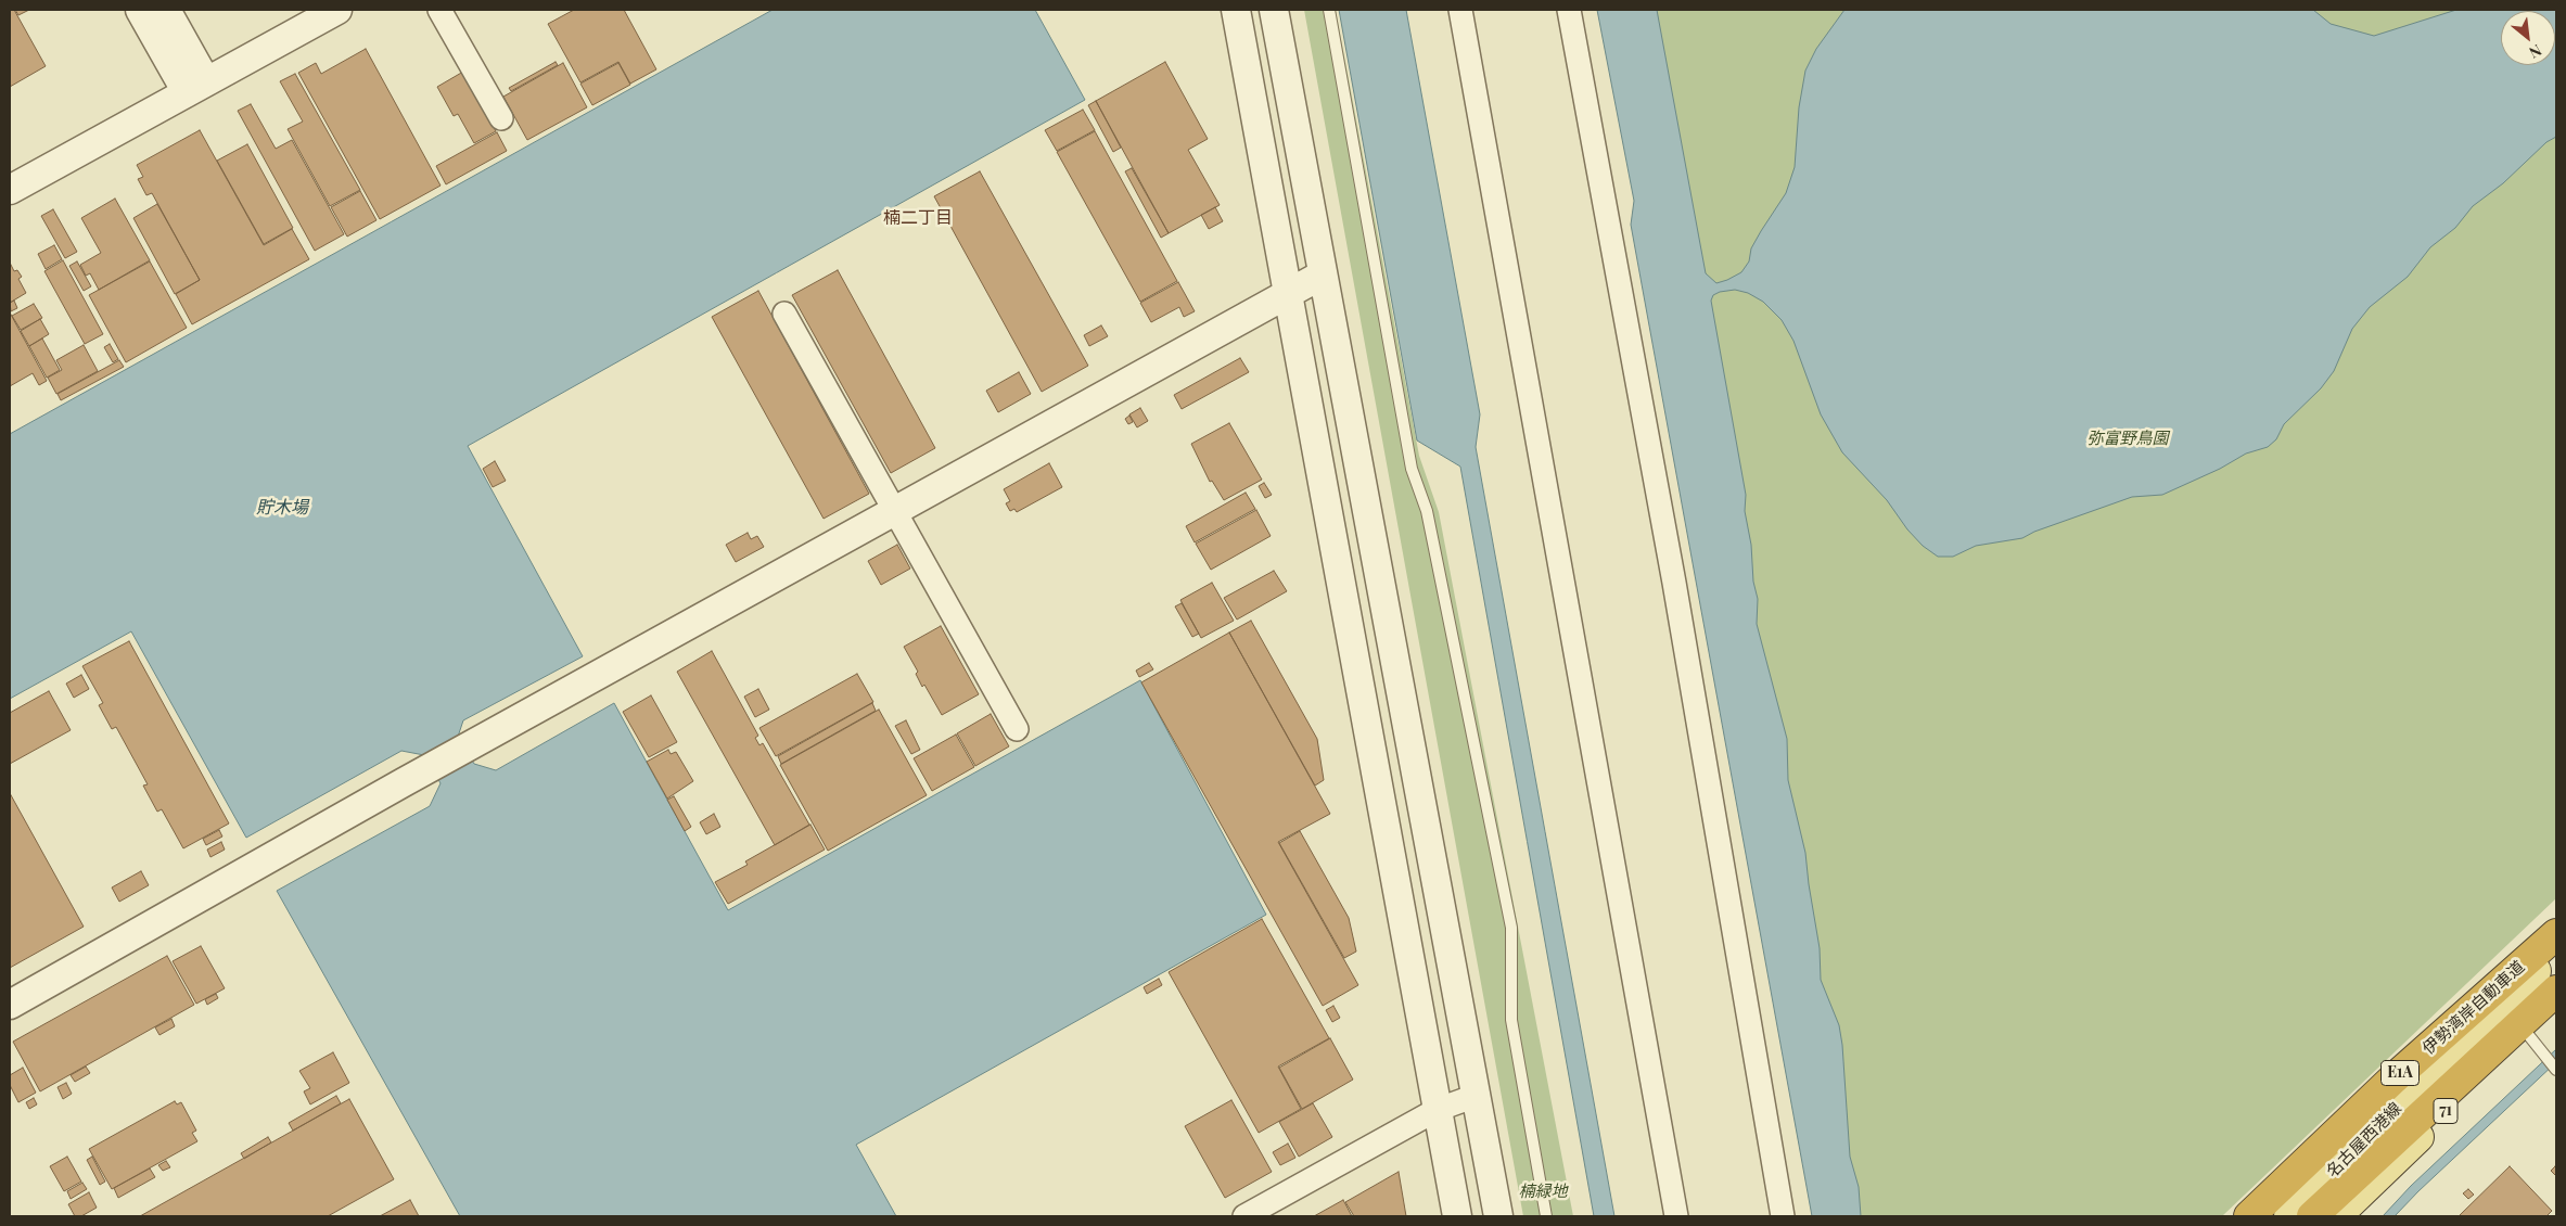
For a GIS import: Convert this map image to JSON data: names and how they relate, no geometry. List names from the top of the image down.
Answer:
{
  "streets": {
    "highway": ["伊勢湾岸自動車道", "E1A"],
    "main road": ["71", "名古屋西港線"]
  },
  "districts": ["楠二丁目"],
  "water": ["貯木場"],
  "parks": ["弥富野鳥園", "楠緑地"],
  "north": "bottom right"
}
